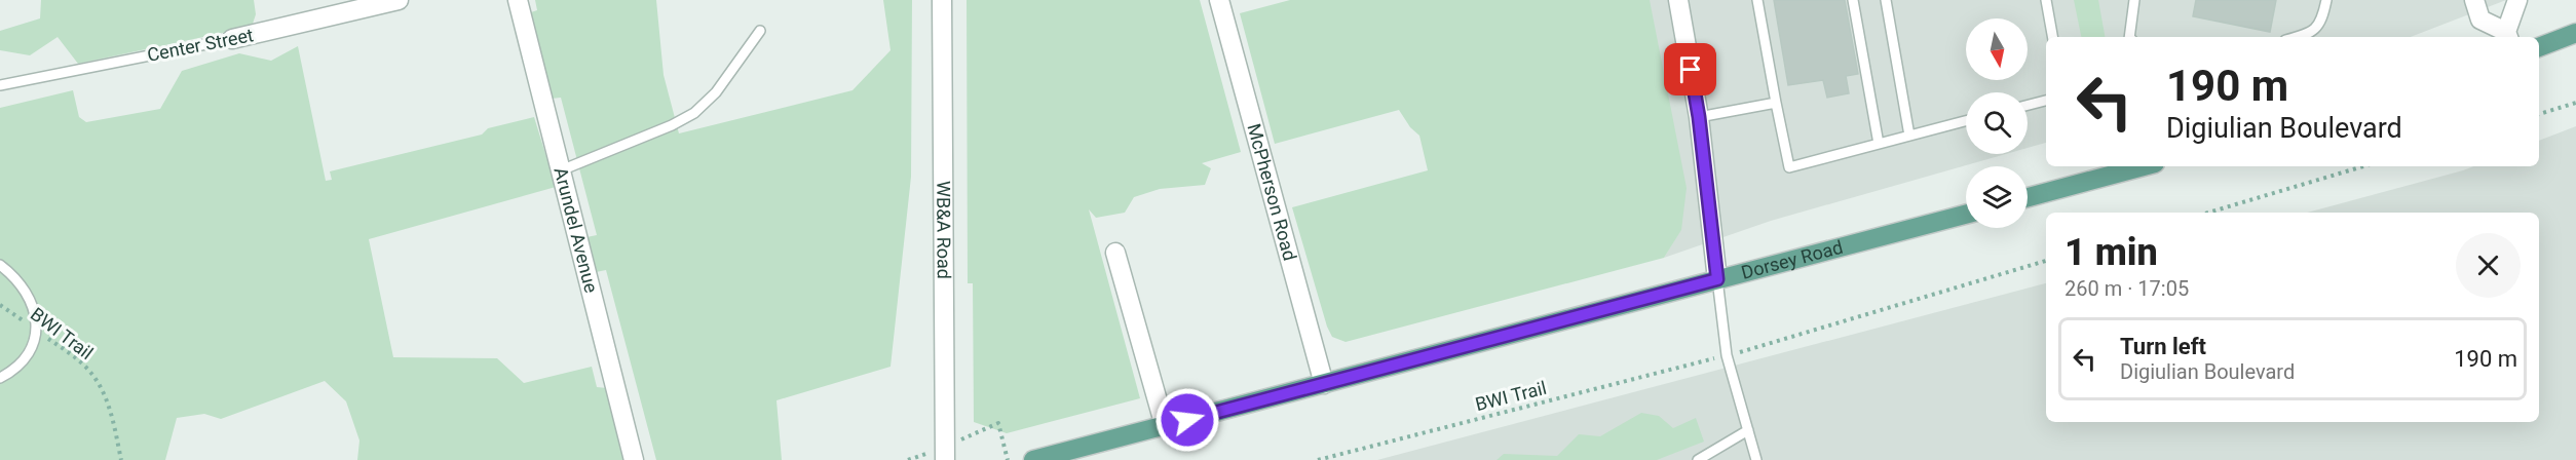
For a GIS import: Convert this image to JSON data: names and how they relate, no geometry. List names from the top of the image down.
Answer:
{
  "streets": {
    "main road": ["Dorsey Road"],
    "street": [
      "Center Street",
      "McPherson Road",
      "Arundel Avenue",
      "WB&A Road"
    ],
    "path": ["BWI Trail"]
  },
  "crossings": [
    ["McPherson Road", "Dorsey Road"]
  ],
  "north": "bottom",
  "page": {
    "turn": ["190 m", "Digiulian Boulevard"],
    "heading": ["1 min", "260 m · 17:05"],
    "list": [
      {
        "name": "Turn left",
        "note": "Digiulian Boulevard",
        "value": "190 m"
      }
    ]
  }
}
